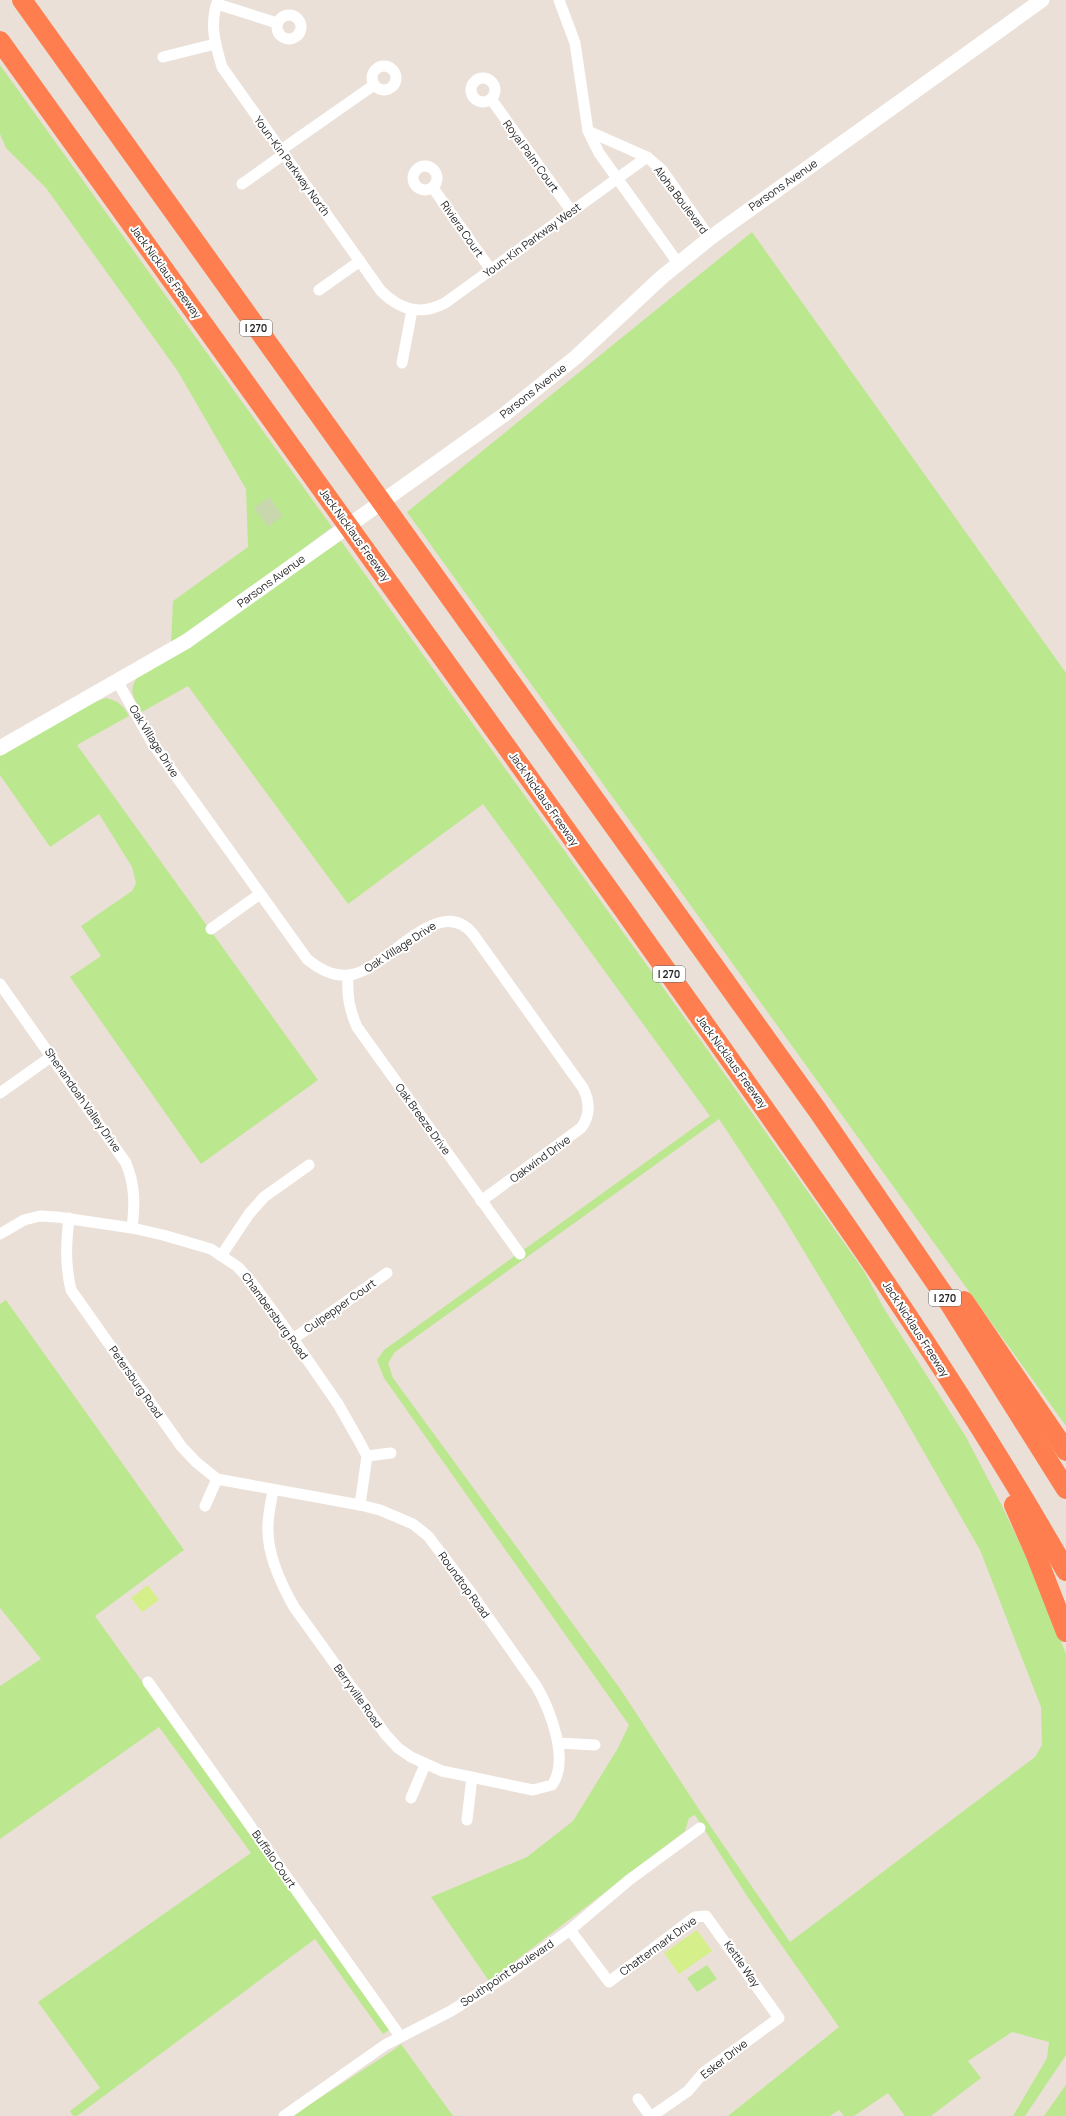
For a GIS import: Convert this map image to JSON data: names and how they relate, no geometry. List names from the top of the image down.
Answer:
{
  "streets": {
    "highway": ["Jack Nicklaus Freeway", "I 270"],
    "street": [
      "Royal Palm Court",
      "Youn-Kin Parkway North",
      "Parsons Avenue",
      "Aloha Boulevard",
      "Riviera Court",
      "Youn-Kin Parkway West",
      "Oak Village Drive",
      "Shenandoah Valley Drive",
      "Oak Breeze Drive",
      "Oakwind Drive",
      "Culpepper Court",
      "Chambersburg Road",
      "Petersburg Road",
      "Roundtop Road",
      "Berryville Road",
      "Buffalo Court",
      "Chattermark Drive",
      "Kettle Way",
      "Southpoint Boulevard",
      "Esker Drive"
    ]
  },
  "crossings": [
    ["Royal Palm Court", "Youn-Kin Parkway West"],
    ["Youn-Kin Parkway North", "Youn-Kin Parkway West"],
    ["Parsons Avenue", "Aloha Boulevard"],
    ["Parsons Avenue", "Oak Village Drive"],
    ["Aloha Boulevard", "Youn-Kin Parkway West"],
    ["Riviera Court", "Youn-Kin Parkway West"],
    ["Oak Village Drive", "Oak Breeze Drive"],
    ["Oak Village Drive", "Oakwind Drive"],
    ["Shenandoah Valley Drive", "Chambersburg Road"],
    ["Oak Breeze Drive", "Oakwind Drive"],
    ["Culpepper Court", "Chambersburg Road"],
    ["Chambersburg Road", "Petersburg Road"],
    ["Petersburg Road", "Roundtop Road"],
    ["Petersburg Road", "Berryville Road"],
    ["Roundtop Road", "Berryville Road"],
    ["Buffalo Court", "Southpoint Boulevard"],
    ["Chattermark Drive", "Kettle Way"],
    ["Chattermark Drive", "Southpoint Boulevard"],
    ["Kettle Way", "Esker Drive"]
  ]
}
